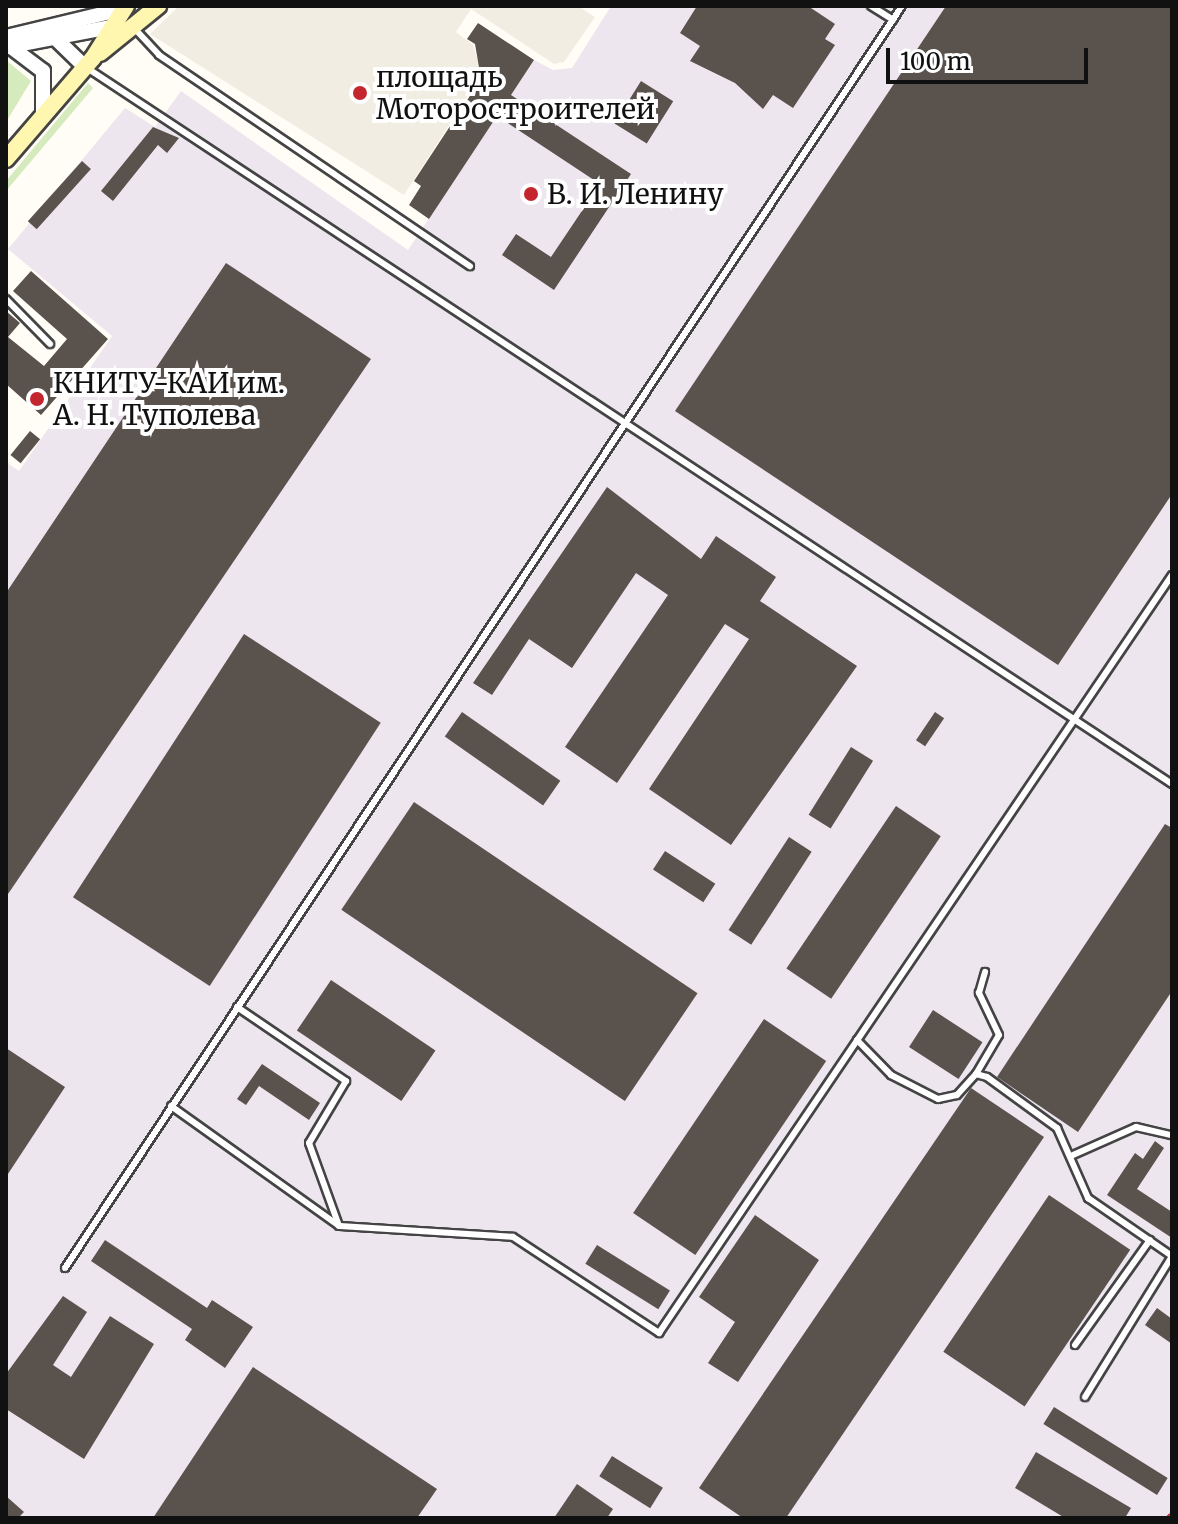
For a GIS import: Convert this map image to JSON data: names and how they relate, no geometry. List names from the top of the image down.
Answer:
{
  "places": ["площадь Моторостроителей", "В. И. Ленину", "КНИТУ-КАИ им. А. Н. Туполева"],
  "scale_bar": "100 m"
}
